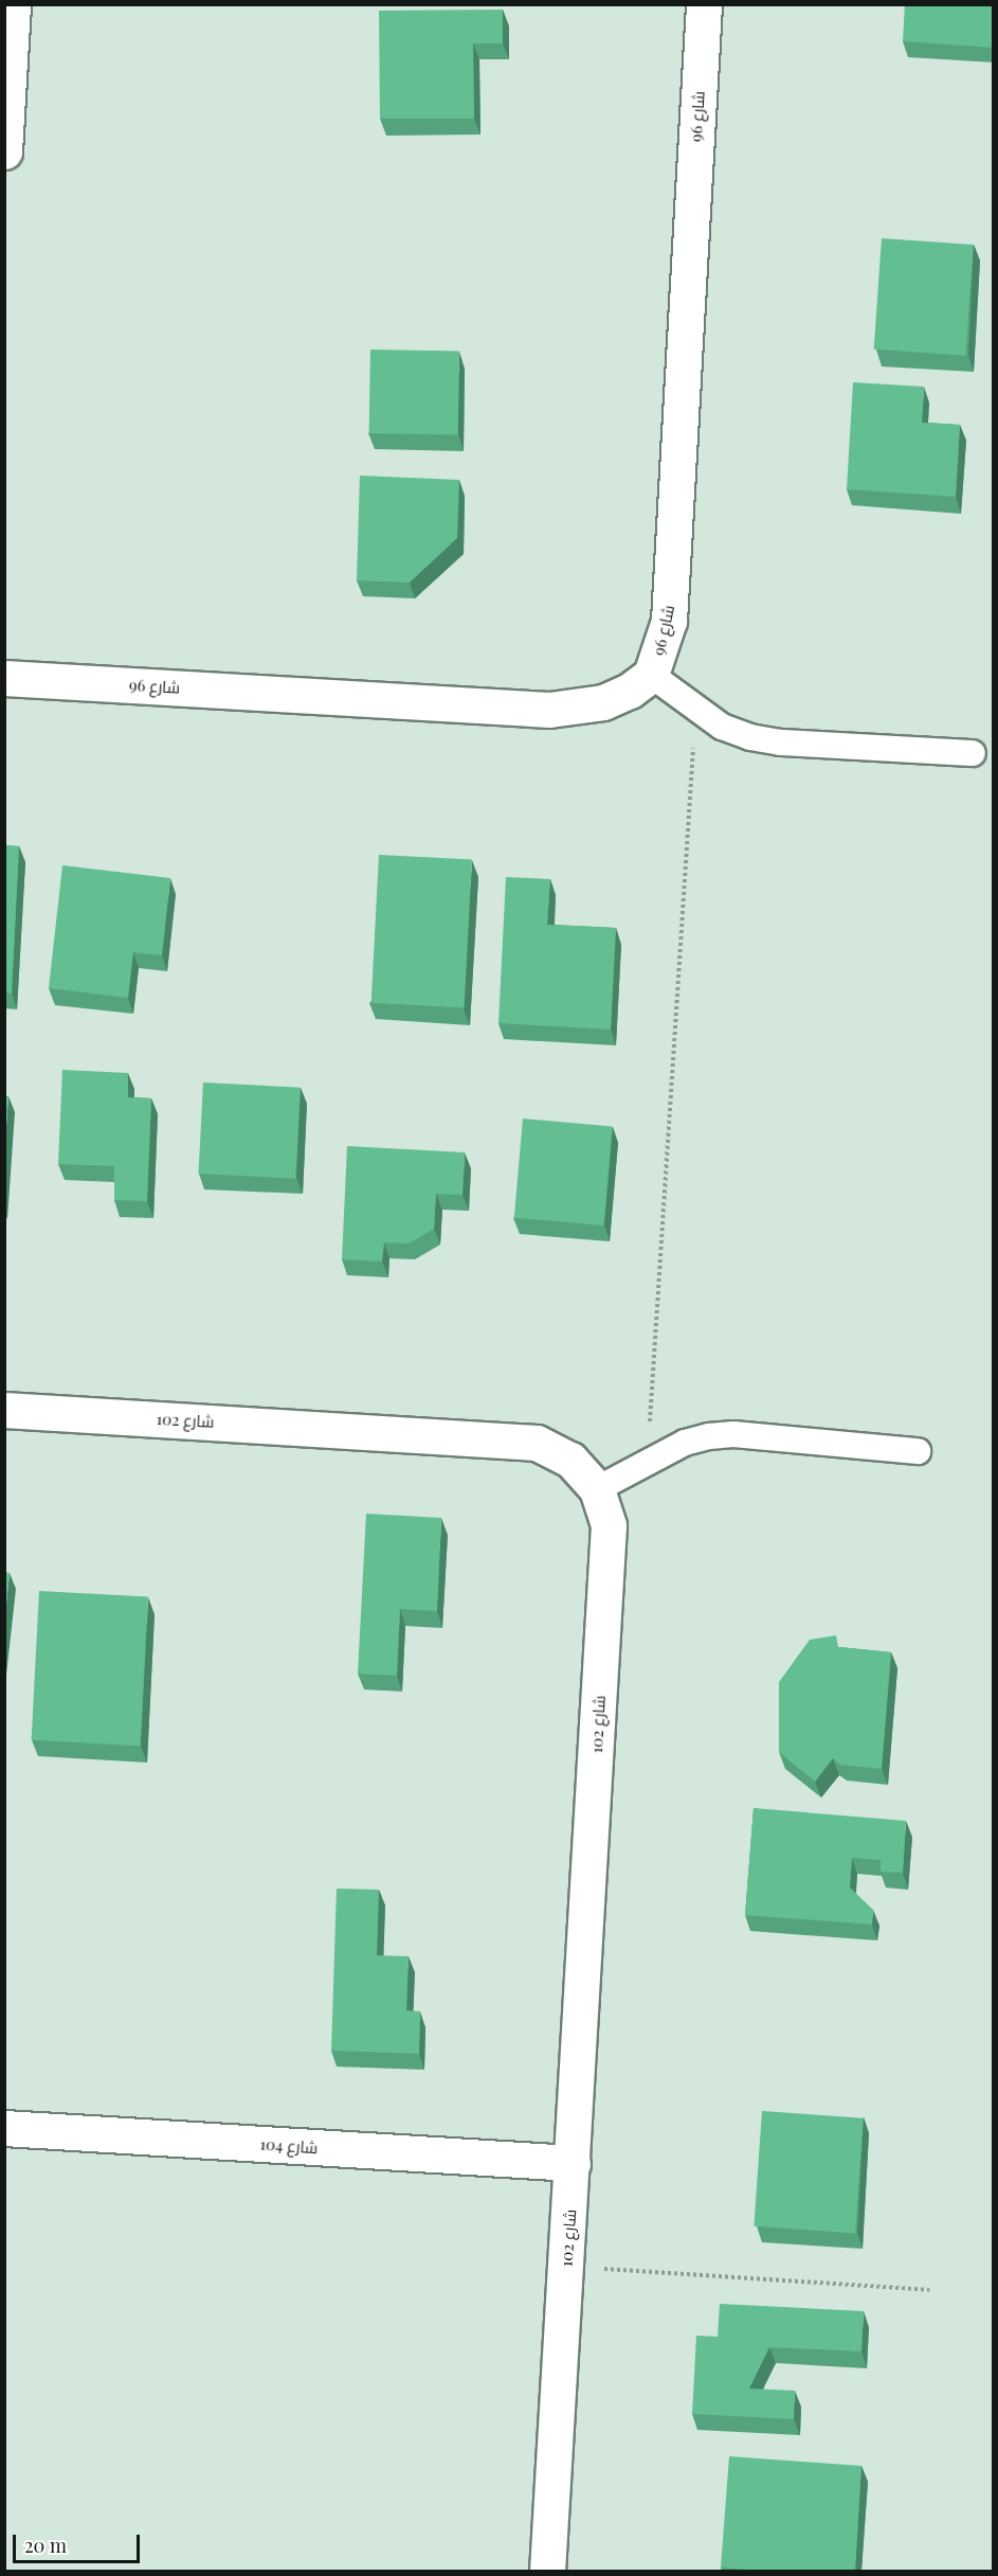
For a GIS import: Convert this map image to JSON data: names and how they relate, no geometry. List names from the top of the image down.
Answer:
{
  "streets": {
    "street": ["شارع 96", "شارع 102", "شارع 104"]
  },
  "crossings": [
    ["شارع 102", "شارع 104"]
  ],
  "scale_bar": "20 m"
}
